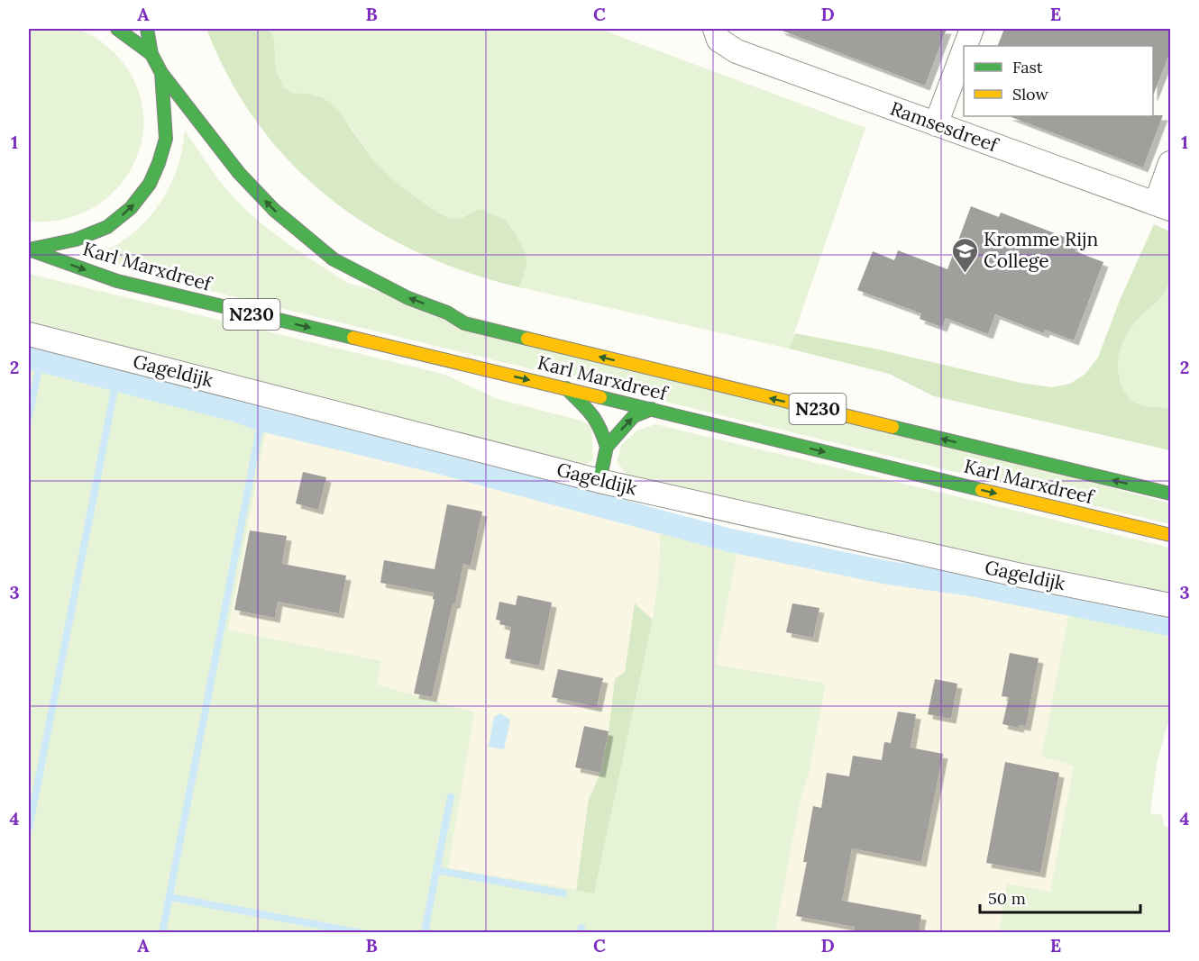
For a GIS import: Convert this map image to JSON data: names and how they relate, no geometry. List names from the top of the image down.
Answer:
{
  "streets": {
    "main road": ["Karl Marxdreef", "N230"],
    "street": ["Ramsesdreef", "Gageldijk"]
  },
  "crossings": [
    ["Karl Marxdreef", "N230"]
  ],
  "places": {
    "school or university": ["Kromme Rijn College"]
  },
  "legend": ["Fast", "Slow"],
  "scale_bar": "50 m",
  "grid": {
    "columns": [
      "A",
      "B",
      "C",
      "D",
      "E"
    ],
    "rows": [
      "1",
      "2",
      "3",
      "4"
    ]
  }
}
